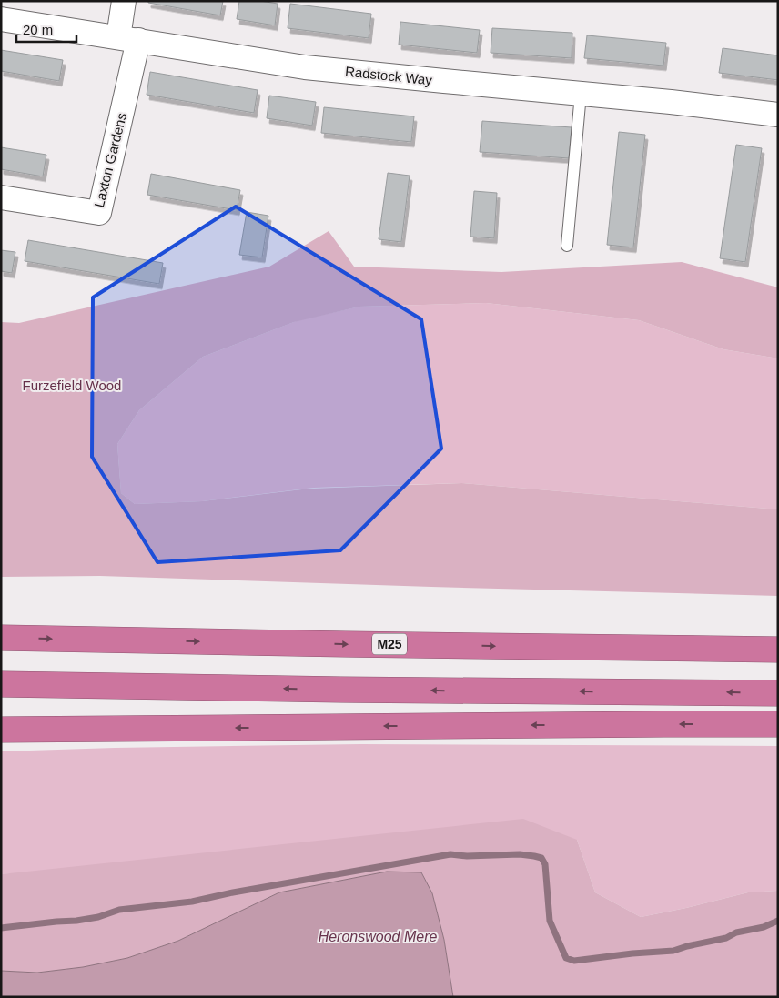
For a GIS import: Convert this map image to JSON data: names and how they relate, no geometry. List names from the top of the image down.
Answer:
{
  "streets": {
    "highway": ["M25"],
    "street": ["Radstock Way", "Laxton Gardens"]
  },
  "crossings": [
    ["Radstock Way", "Laxton Gardens"]
  ],
  "water": ["Heronswood Mere"],
  "parks": ["Furzefield Wood"],
  "scale_bar": "20 m"
}
